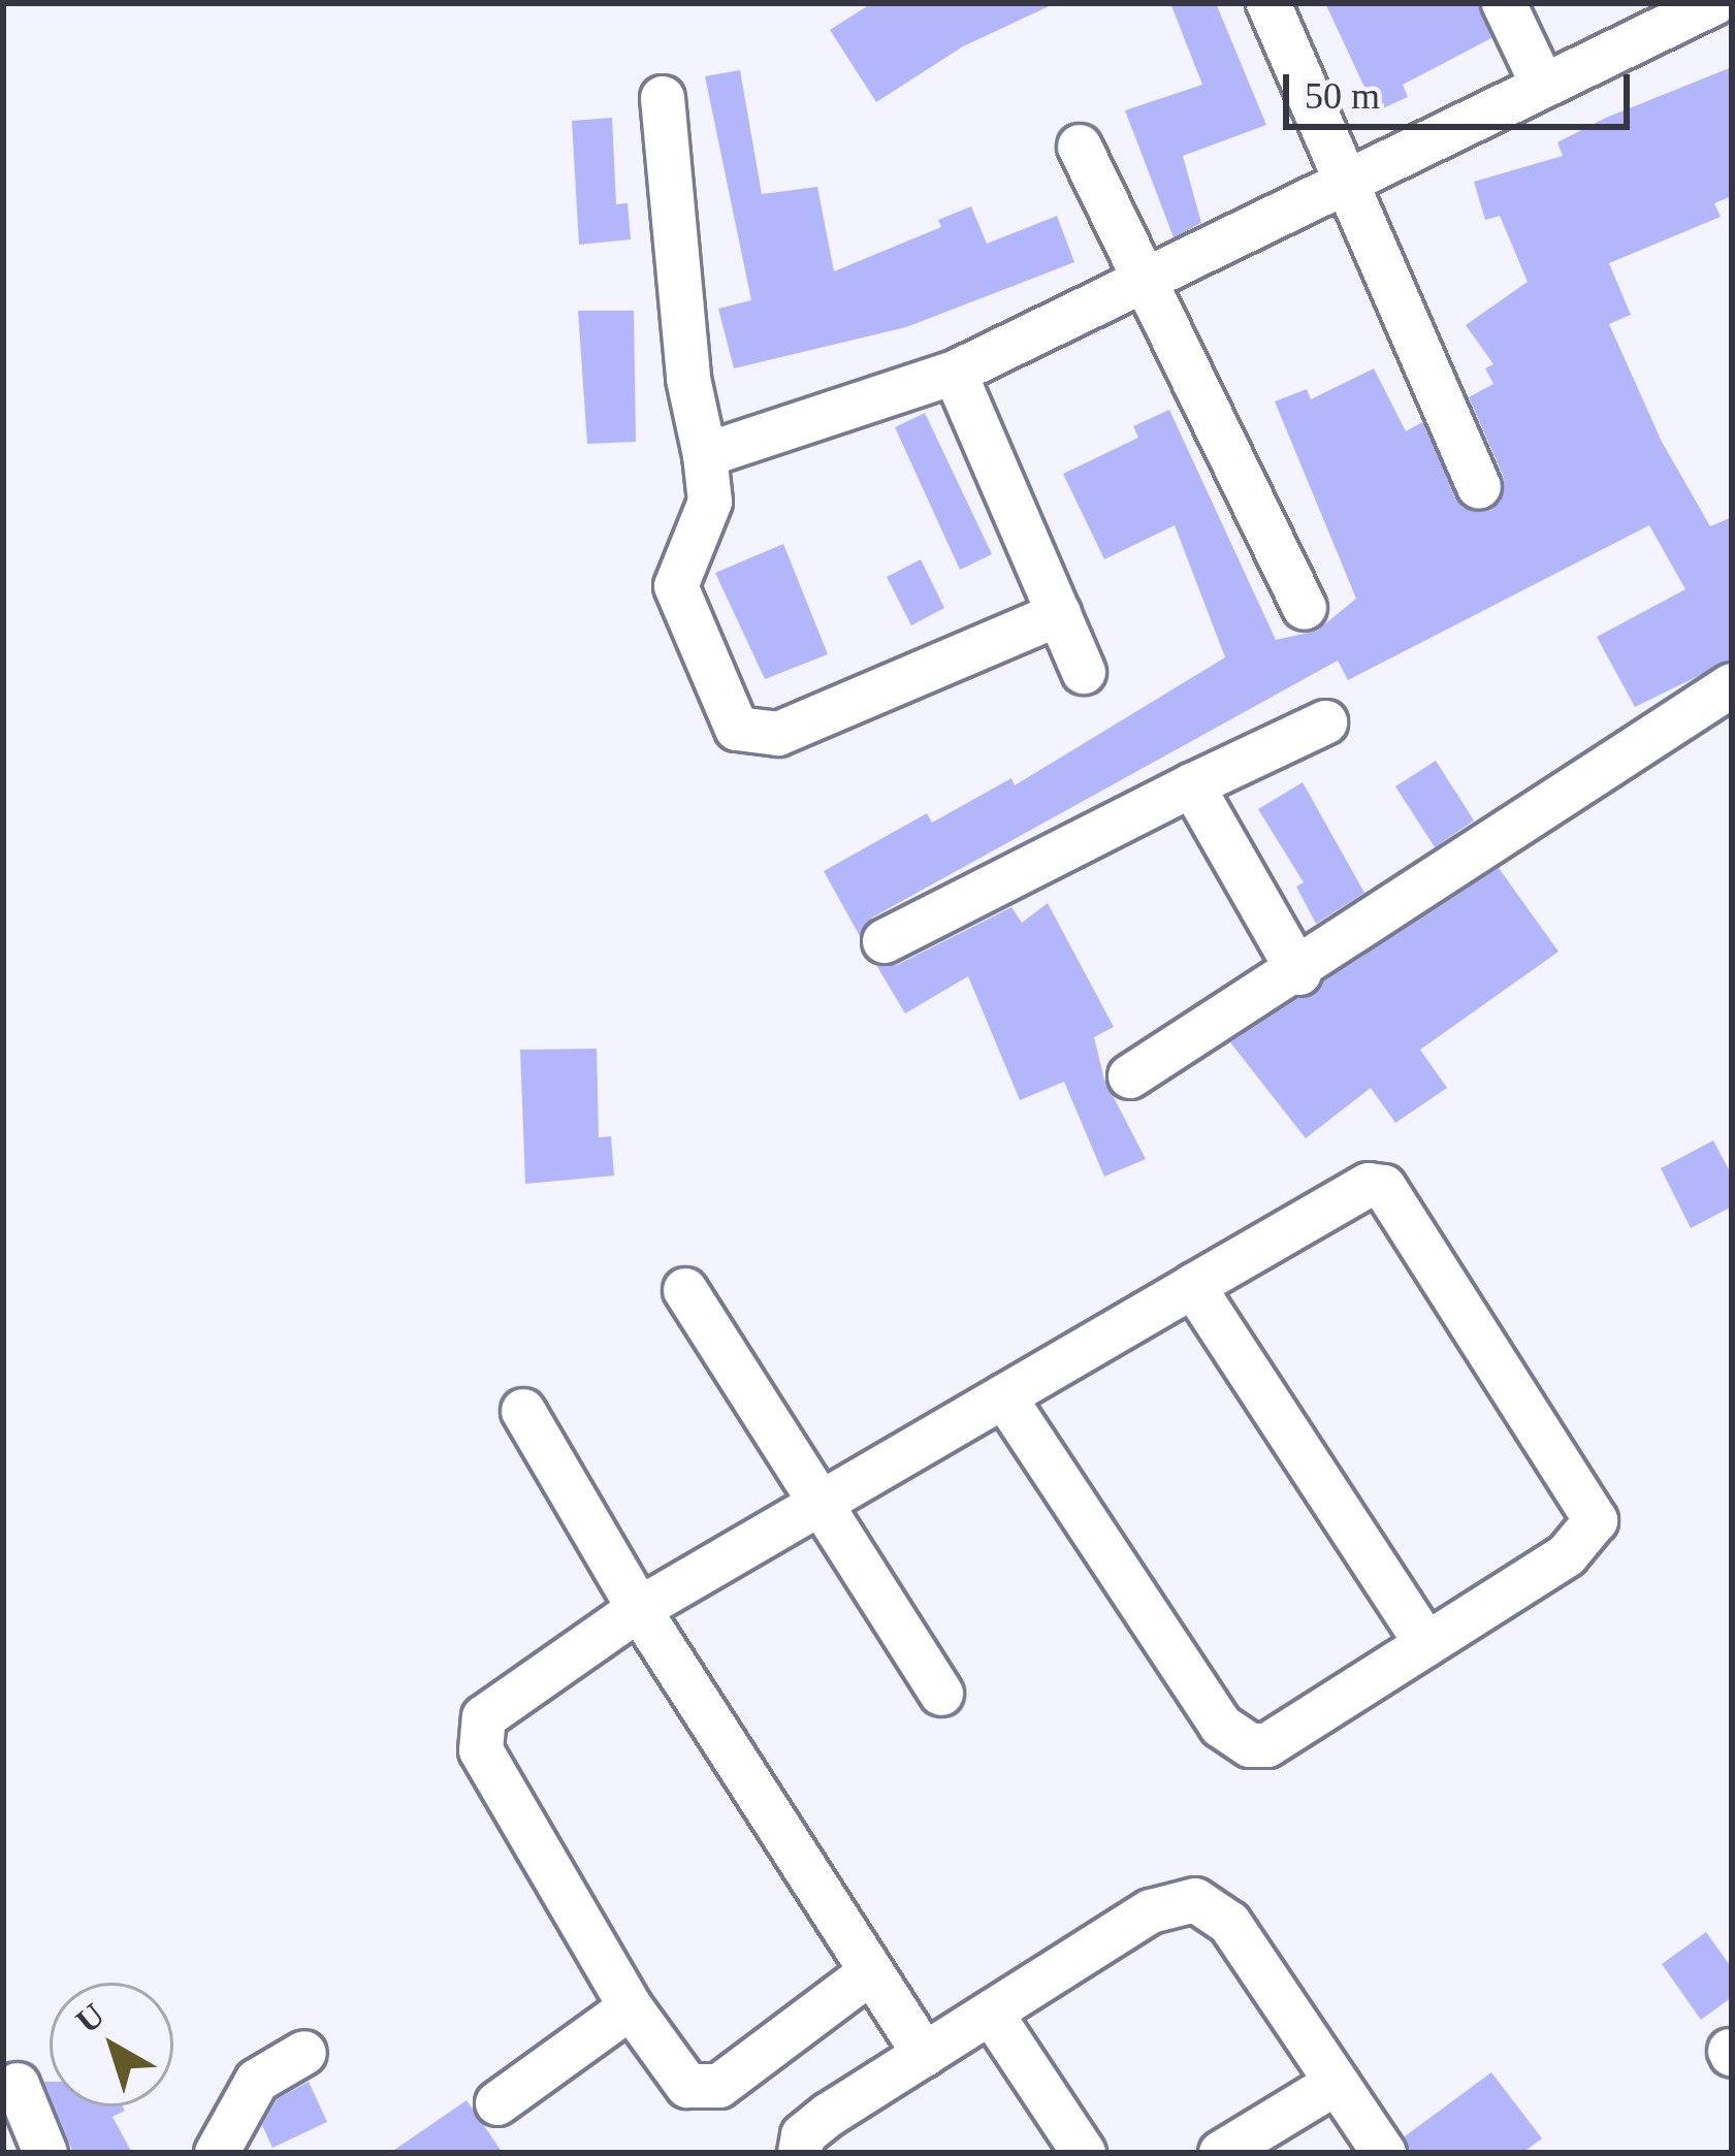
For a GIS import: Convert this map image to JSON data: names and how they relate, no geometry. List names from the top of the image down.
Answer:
{
  "scale_bar": "50 m",
  "north": "top left"
}
